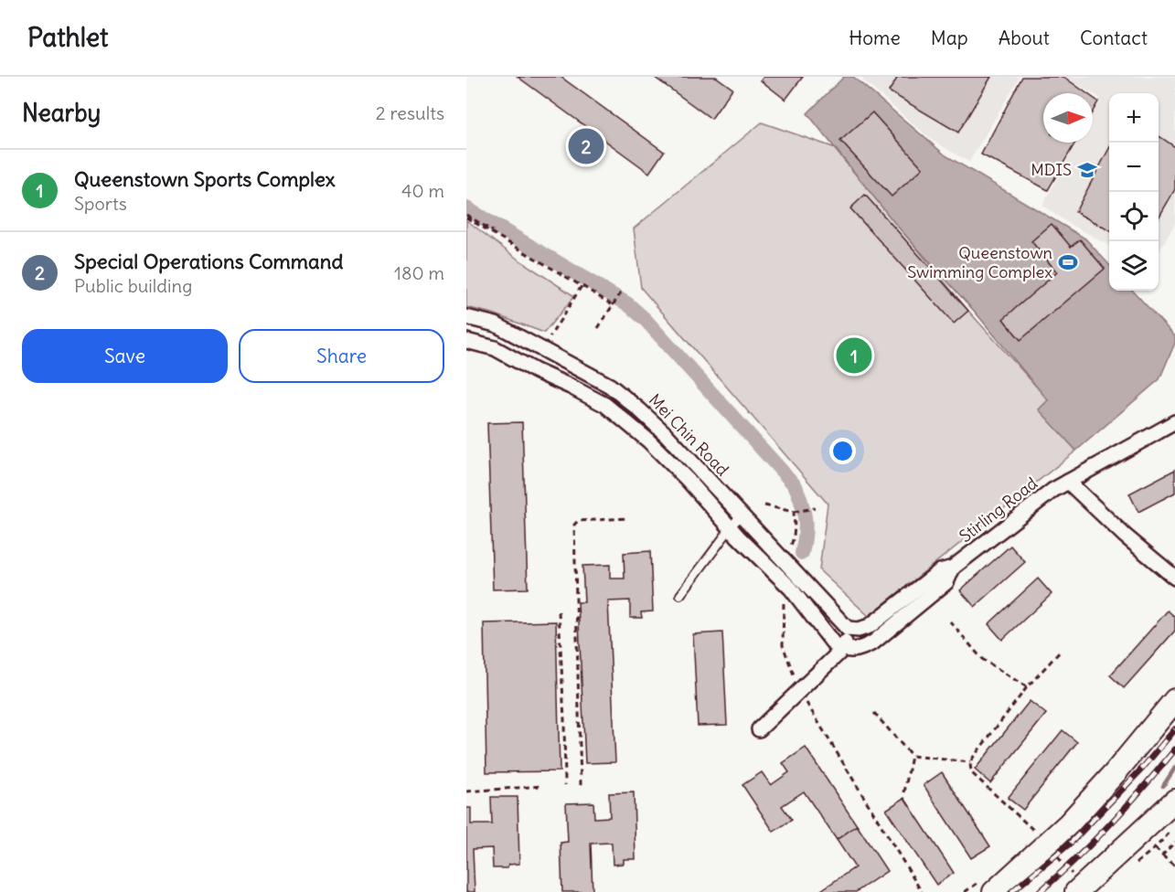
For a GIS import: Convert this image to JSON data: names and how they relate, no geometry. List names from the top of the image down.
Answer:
{
  "streets": {
    "street": ["Mei Chin Road", "Stirling Road"]
  },
  "crossings": [
    ["Mei Chin Road", "Stirling Road"]
  ],
  "places": {
    "school or university": ["MDIS"],
    "sports": ["Queenstown Swimming Complex"]
  },
  "north": "right",
  "page": {
    "header": "Pathlet",
    "nav": [
      "Home",
      "Map",
      "About",
      "Contact"
    ],
    "heading": ["Nearby", "2 results"],
    "map_buttons": ["+", "−"],
    "pins": ["2", "1"],
    "list": [
      {
        "mark": "1",
        "name": "Queenstown Sports Complex",
        "note": "Sports",
        "value": "40 m"
      },
      {
        "mark": "2",
        "name": "Special Operations Command",
        "note": "Public building",
        "value": "180 m"
      }
    ],
    "buttons": ["Save", "Share"]
  }
}
